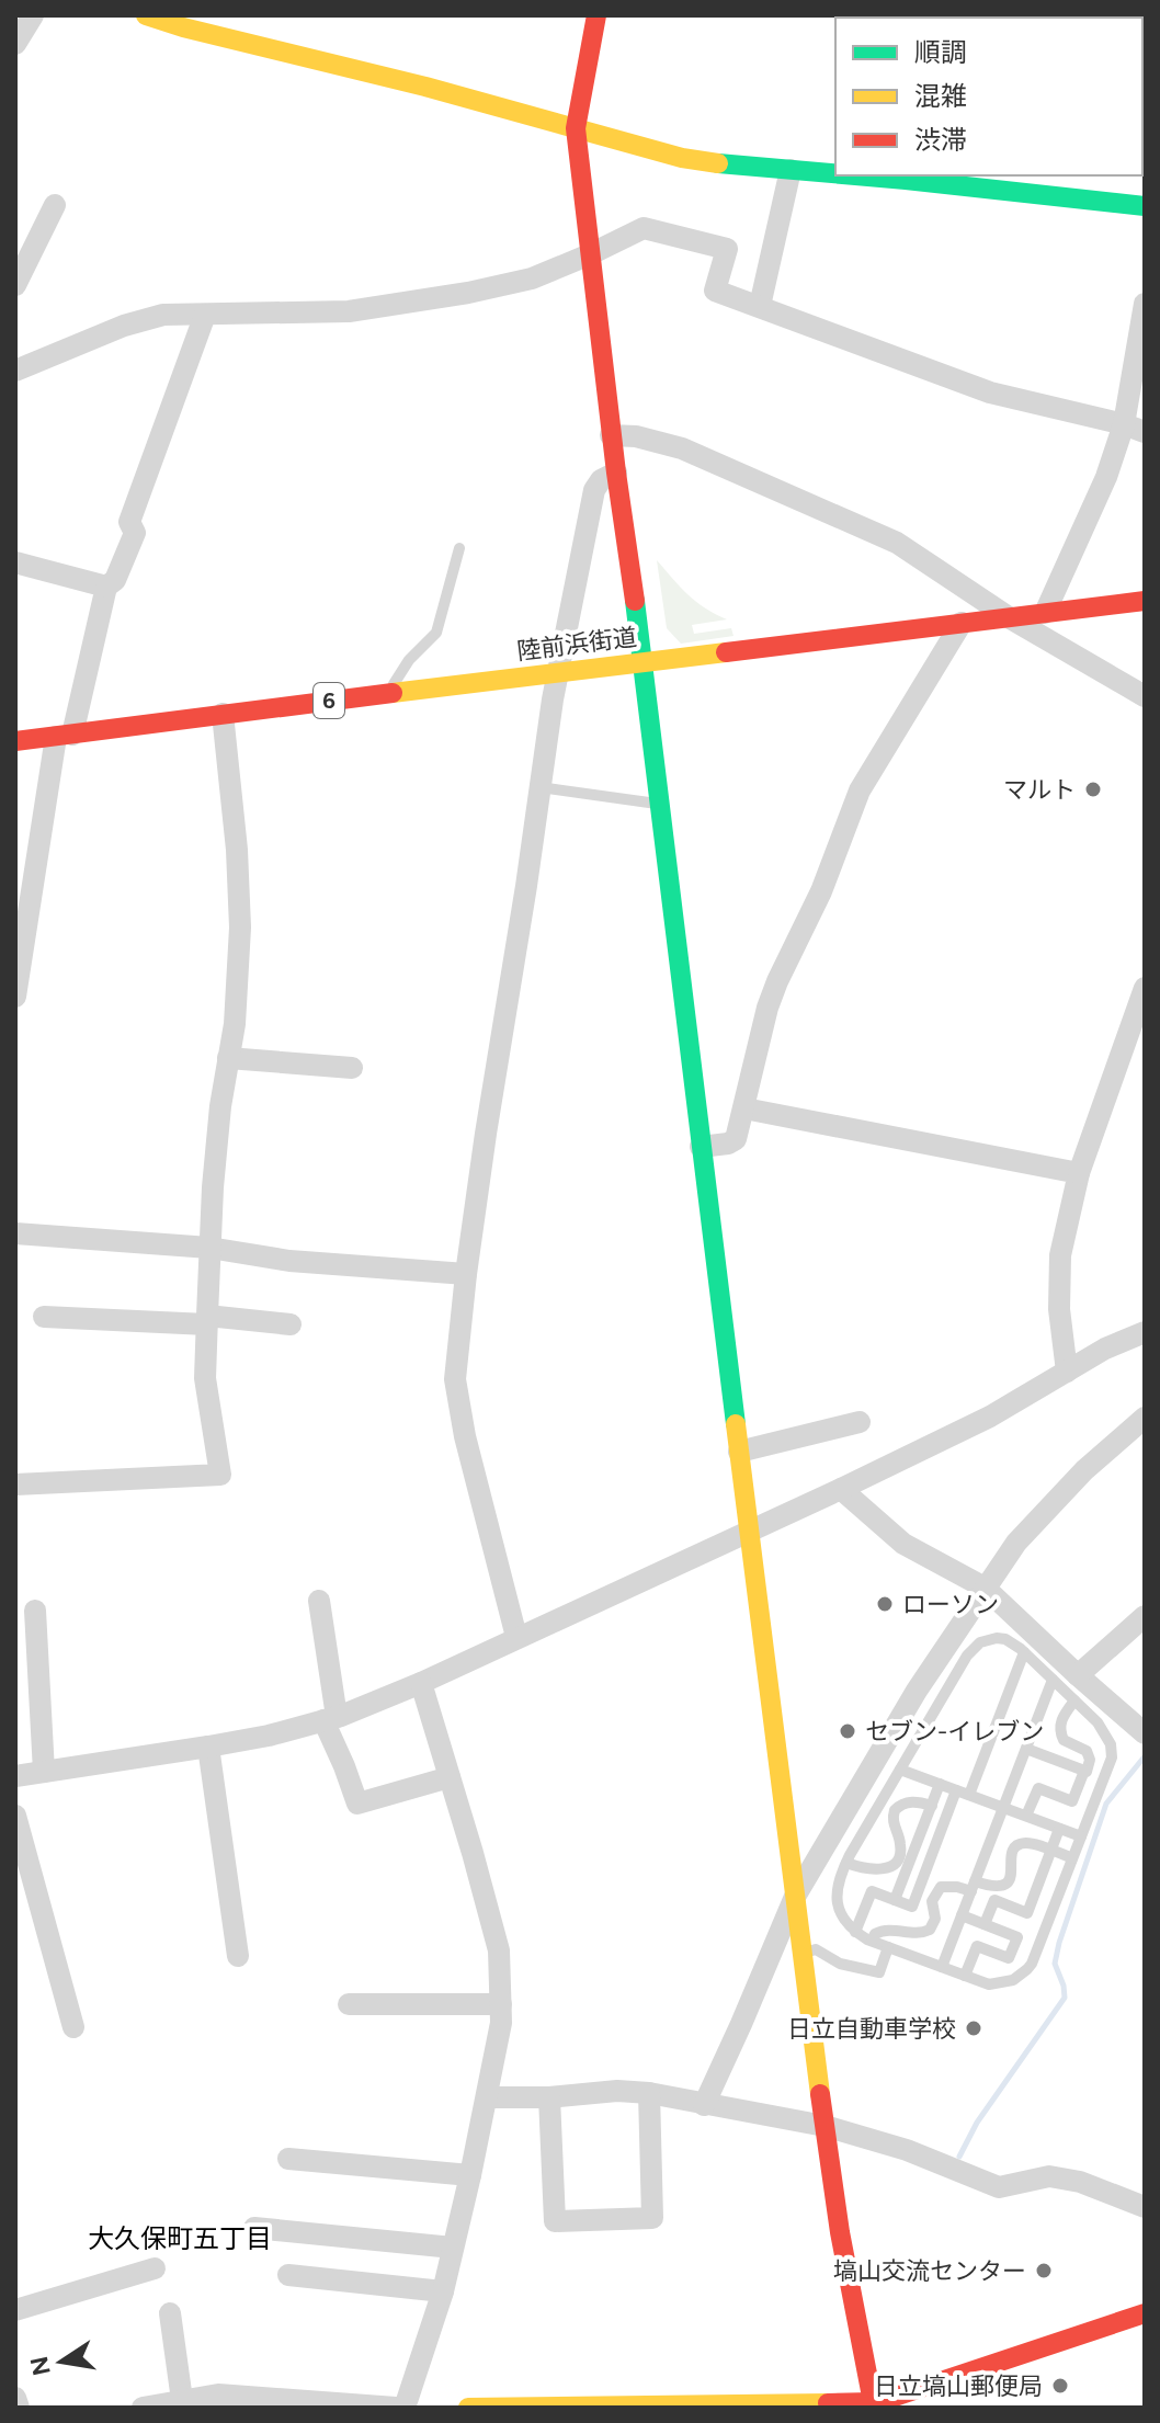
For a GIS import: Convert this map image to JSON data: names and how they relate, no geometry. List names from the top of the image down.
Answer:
{
  "streets": {
    "main road": ["陸前浜街道", "6"]
  },
  "districts": ["大久保町五丁目"],
  "places": [
    "マルト",
    "ローソン",
    "セブン-イレブン",
    "日立自動車学校",
    "塙山交流センター",
    "日立塙山郵便局"
  ],
  "legend": ["順調", "混雑", "渋滞"],
  "north": "left"
}
